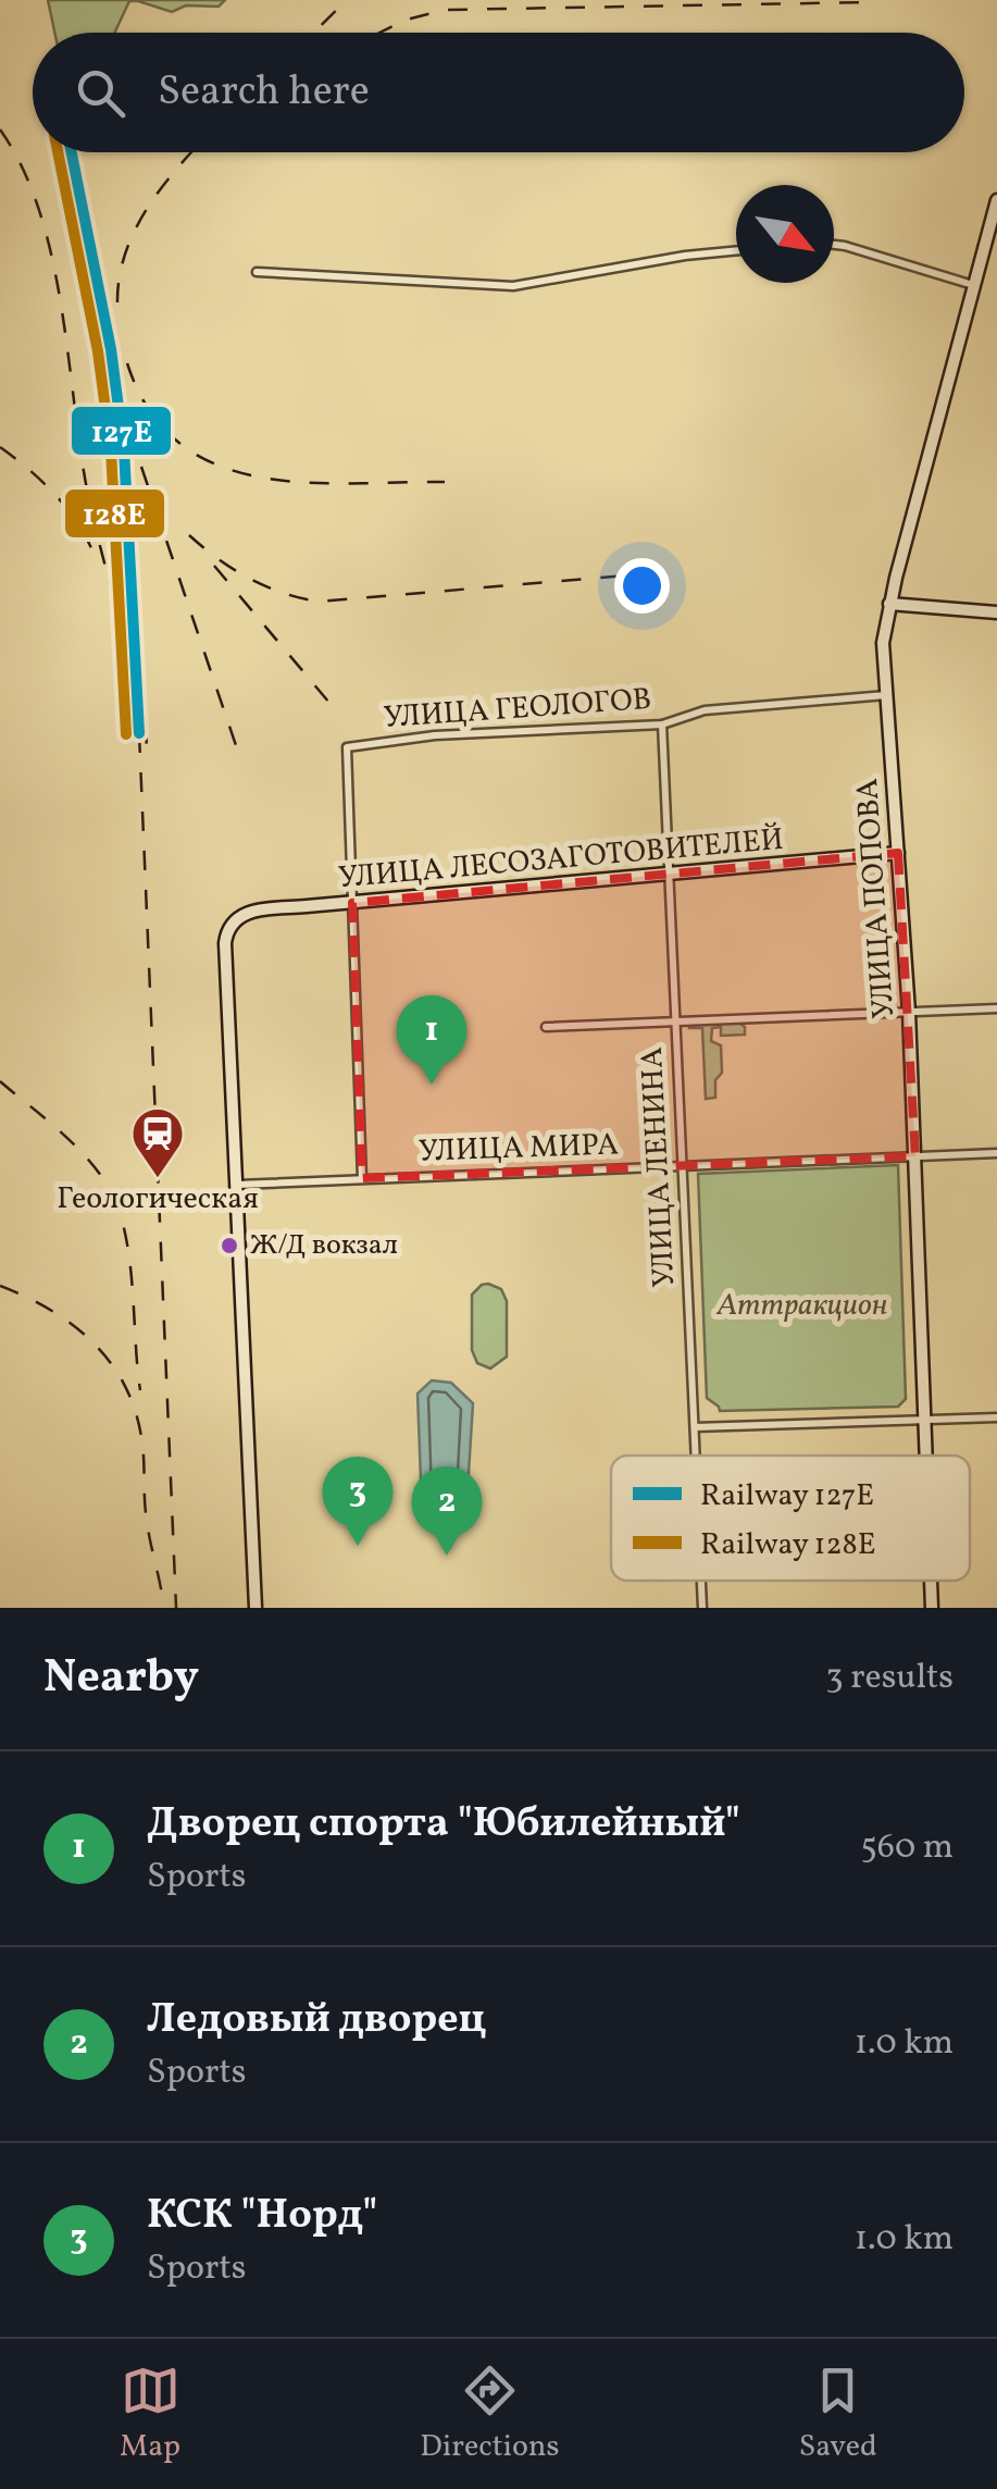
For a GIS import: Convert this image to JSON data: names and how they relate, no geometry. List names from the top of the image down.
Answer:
{
  "streets": {
    "main road": ["УЛИЦА ЛЕСОЗАГОТОВИТЕЛЕЙ", "УЛИЦА ПОПОВА"],
    "street": ["УЛИЦА ГЕОЛОГОВ", "УЛИЦА МИРА", "УЛИЦА ЛЕНИНА"]
  },
  "crossings": [
    ["УЛИЦА ГЕОЛОГОВ", "УЛИЦА ЛЕСОЗАГОТОВИТЕЛЕЙ"],
    ["УЛИЦА ГЕОЛОГОВ", "УЛИЦА ПОПОВА"],
    ["УЛИЦА ГЕОЛОГОВ", "УЛИЦА ЛЕНИНА"],
    ["УЛИЦА ЛЕСОЗАГОТОВИТЕЛЕЙ", "УЛИЦА ПОПОВА"],
    ["УЛИЦА ЛЕСОЗАГОТОВИТЕЛЕЙ", "УЛИЦА МИРА"],
    ["УЛИЦА ЛЕСОЗАГОТОВИТЕЛЕЙ", "УЛИЦА ЛЕНИНА"],
    ["УЛИЦА ПОПОВА", "УЛИЦА МИРА"],
    ["УЛИЦА МИРА", "УЛИЦА ЛЕНИНА"]
  ],
  "parks": ["Аттракцион"],
  "places": {
    "station": ["Геологическая"],
    "other": ["Ж/Д вокзал"]
  },
  "lines": ["rail line 127Е", "rail line 128Е"],
  "legend": ["Railway 127Е", "Railway 128Е"],
  "north": "bottom right",
  "page": {
    "search": "Search here",
    "pins": ["1", "3", "2"],
    "heading": ["Nearby", "3 results"],
    "list": [
      {
        "mark": "1",
        "name": "Дворец спорта \"Юбилейный\"",
        "note": "Sports",
        "value": "560 m"
      },
      {
        "mark": "2",
        "name": "Ледовый дворец",
        "note": "Sports",
        "value": "1.0 km"
      },
      {
        "mark": "3",
        "name": "КСК \"Норд\"",
        "note": "Sports",
        "value": "1.0 km"
      }
    ],
    "nav": ["Map", "Directions", "Saved"]
  }
}
